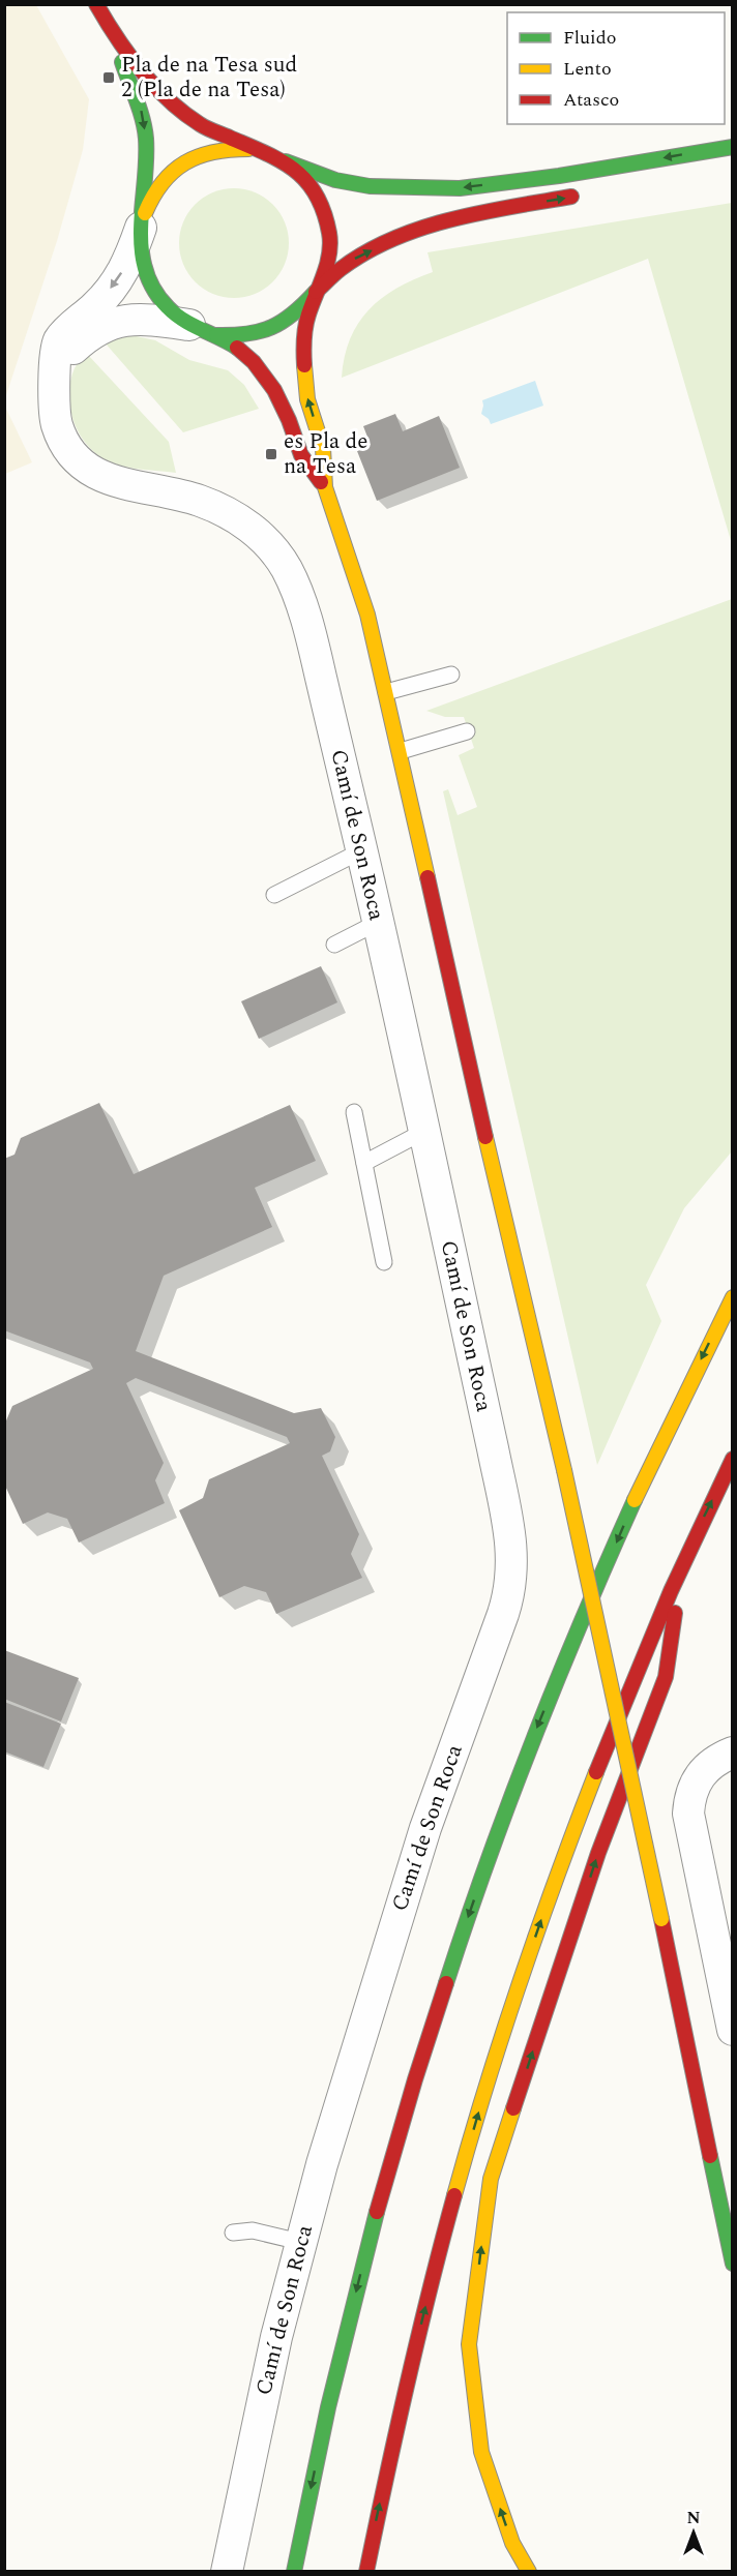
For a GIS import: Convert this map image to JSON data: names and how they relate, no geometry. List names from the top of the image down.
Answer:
{
  "streets": {
    "street": ["Camí de Son Roca"]
  },
  "places": {
    "transit": ["Pla de na Tesa sud 2 (Pla de na Tesa)", "es Pla de na Tesa"]
  },
  "legend": ["Fluido", "Lento", "Atasco"],
  "north": "top"
}
